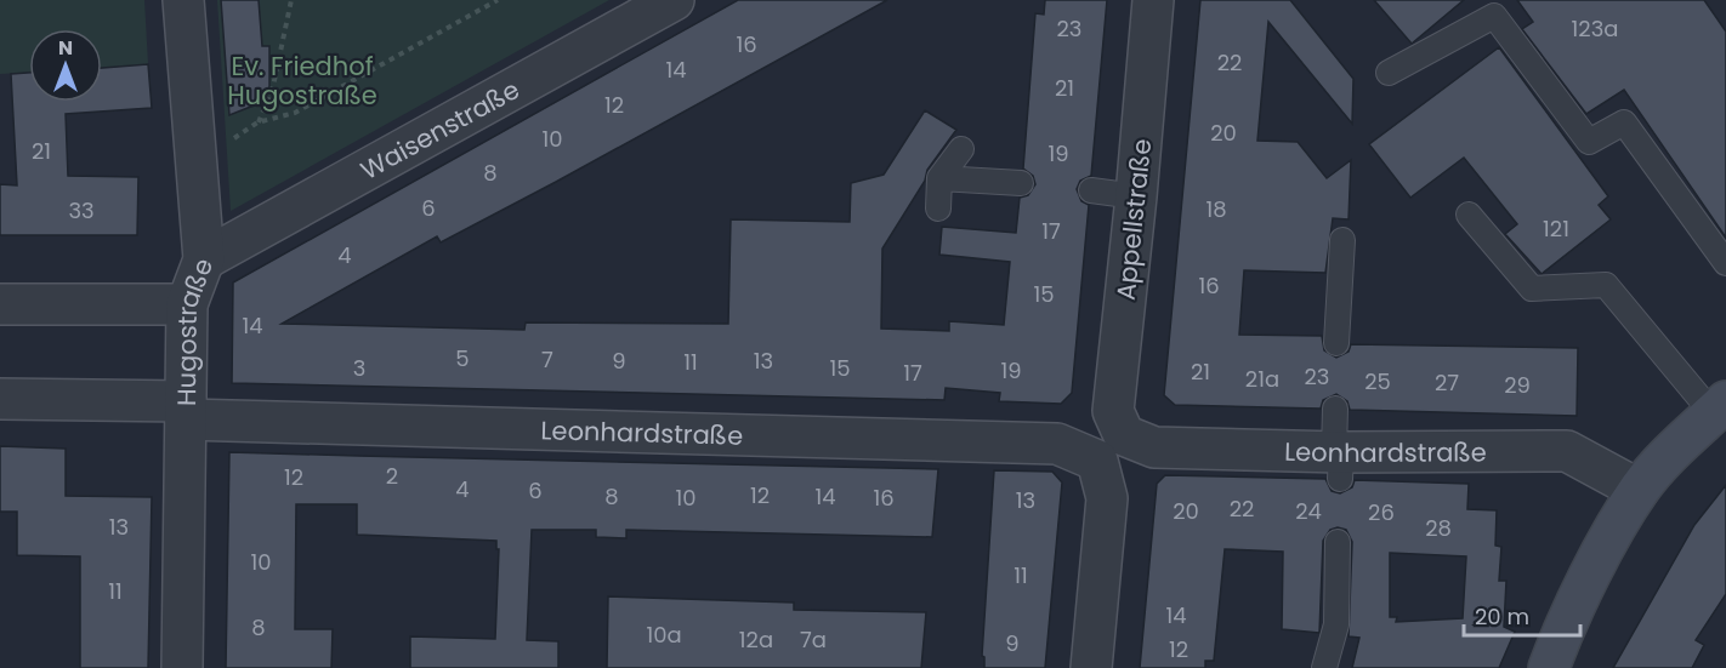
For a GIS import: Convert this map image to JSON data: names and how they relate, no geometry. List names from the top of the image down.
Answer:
{
  "streets": {
    "street": [
      "Waisenstraße",
      "Appellstraße",
      "Hugostraße",
      "Leonhardstraße"
    ]
  },
  "crossings": [
    ["Waisenstraße", "Hugostraße"],
    ["Appellstraße", "Leonhardstraße"],
    ["Hugostraße", "Leonhardstraße"]
  ],
  "parks": ["Ev. Friedhof Hugostraße"],
  "house_numbers": [
    "23",
    "123a",
    "16",
    "22",
    "14",
    "21",
    "12",
    "20",
    "10",
    "21",
    "19",
    "8",
    "6",
    "18",
    "33",
    "121",
    "17",
    "4",
    "16",
    "15",
    "14",
    "5",
    "7",
    "9",
    "13",
    "11",
    "3",
    "15",
    "19",
    "21",
    "17",
    "23",
    "21a",
    "25",
    "27",
    "29",
    "2",
    "12",
    "4",
    "6",
    "12",
    "8",
    "14",
    "10",
    "16",
    "13",
    "22",
    "20",
    "24",
    "26",
    "13",
    "28",
    "10",
    "11",
    "11",
    "14",
    "8",
    "10a",
    "12a",
    "7a",
    "9",
    "12"
  ],
  "scale_bar": "20 m",
  "north": "top"
}
